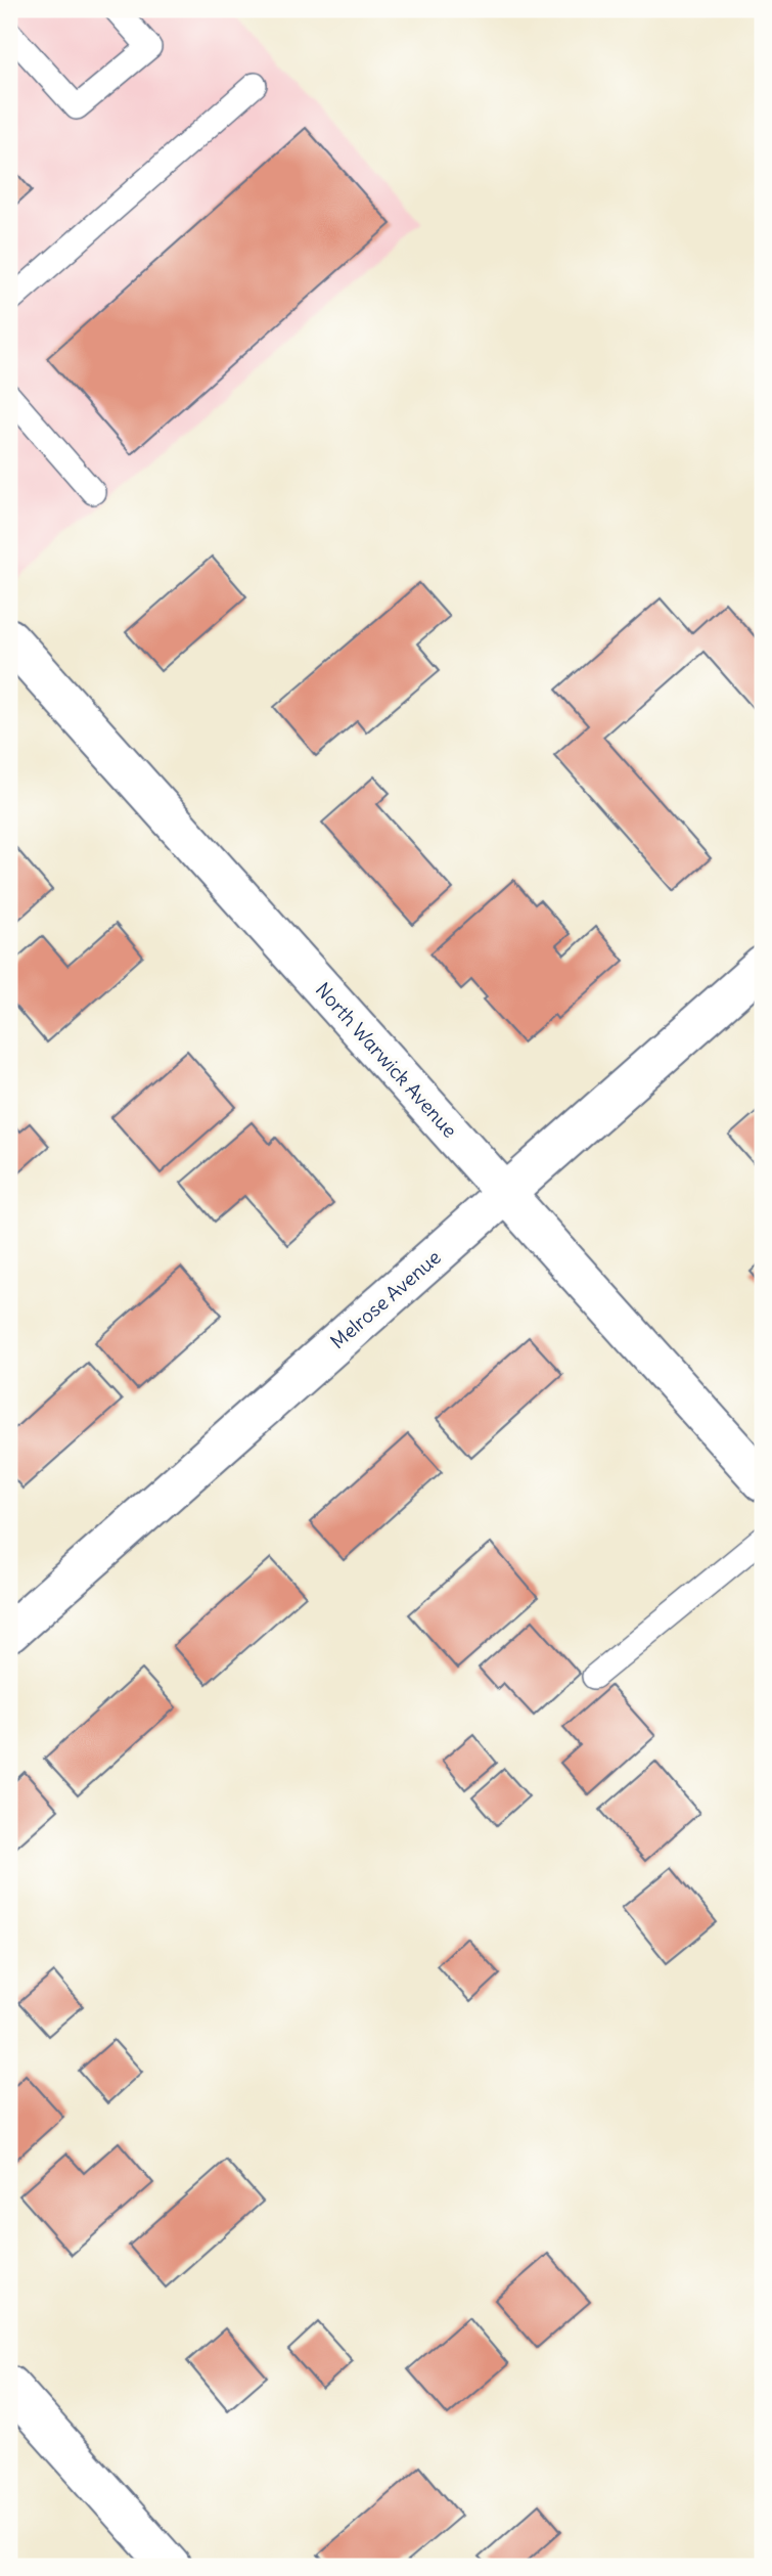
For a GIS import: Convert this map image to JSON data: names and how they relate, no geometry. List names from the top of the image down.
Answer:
{
  "streets": {
    "street": ["North Warwick Avenue", "Melrose Avenue"]
  },
  "crossings": [
    ["North Warwick Avenue", "Melrose Avenue"]
  ]
}
